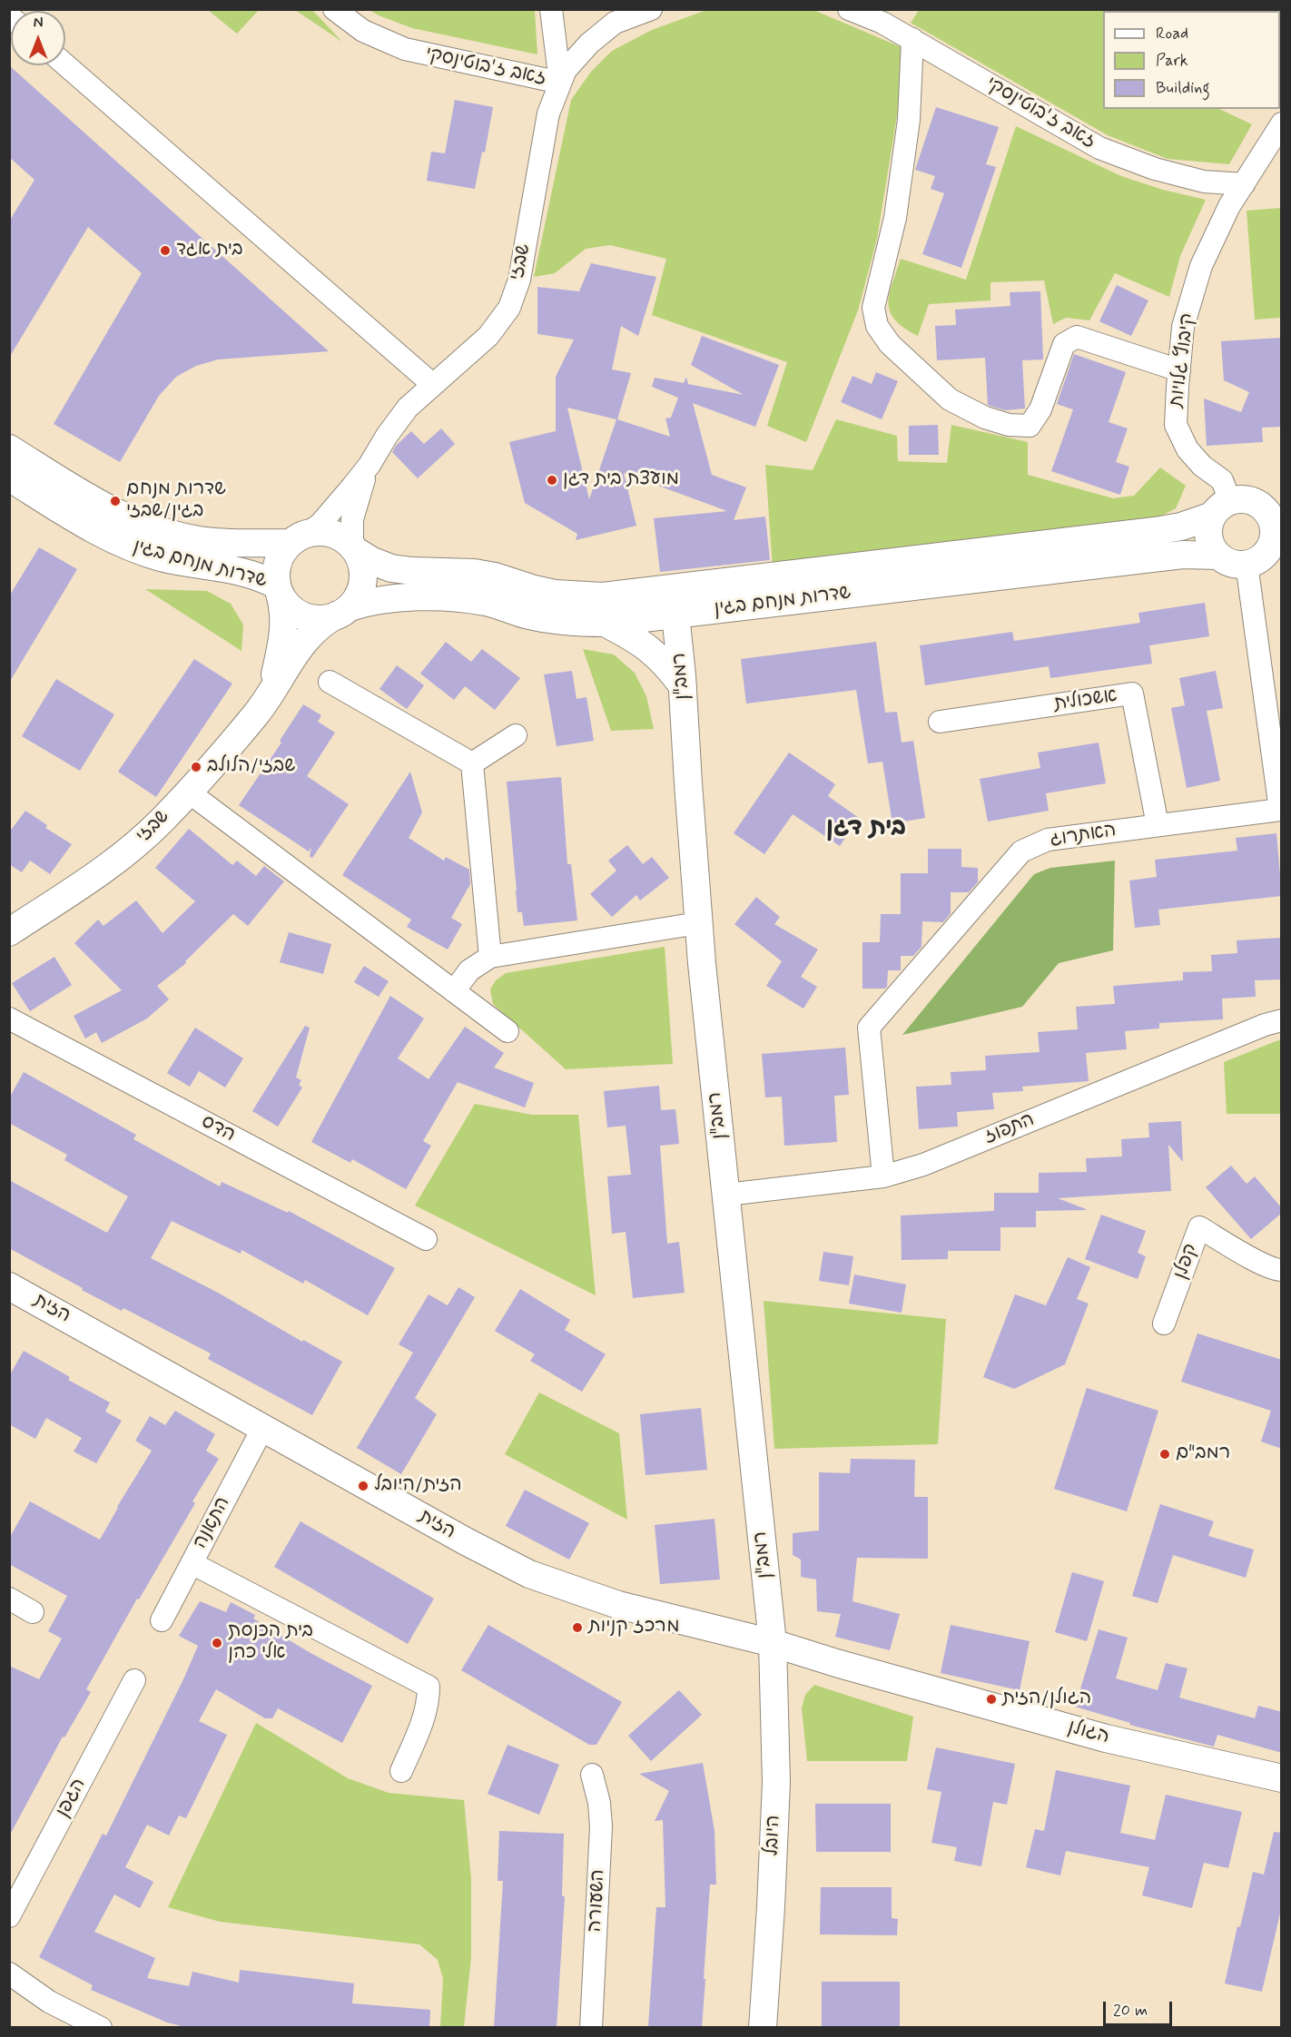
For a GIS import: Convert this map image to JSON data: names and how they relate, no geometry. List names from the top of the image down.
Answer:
{
  "streets": {
    "street": [
      "זאב ז'בוטינסקי",
      "שבזי",
      "קיבוץ גלויות",
      "שדרות מנחם בגין",
      "רמב\"ן",
      "אשכולית",
      "האתרוג",
      "הדס",
      "התפוז",
      "קפלן",
      "הזית",
      "התאנה",
      "הגולן",
      "הגפן",
      "היובל",
      "השעורה"
    ]
  },
  "crossings": [
    ["זאב ז'בוטינסקי", "שבזי"],
    ["זאב ז'בוטינסקי", "קיבוץ גלויות"],
    ["שבזי", "שדרות מנחם בגין"],
    ["קיבוץ גלויות", "שדרות מנחם בגין"],
    ["קיבוץ גלויות", "האתרוג"],
    ["שדרות מנחם בגין", "רמב\"ן"],
    ["שדרות מנחם בגין", "האתרוג"],
    ["רמב\"ן", "התפוז"],
    ["רמב\"ן", "הזית"],
    ["רמב\"ן", "הגולן"],
    ["רמב\"ן", "היובל"],
    ["אשכולית", "האתרוג"],
    ["האתרוג", "התפוז"],
    ["הזית", "התאנה"],
    ["הזית", "הגולן"],
    ["הזית", "היובל"],
    ["הגולן", "היובל"]
  ],
  "districts": ["בית דגן"],
  "places": [
    "בית אגד",
    "מועצת בית דגן",
    "שדרות מנחם בגין/שבזי",
    "שבזי/הלולב",
    "רמב\"ם",
    "הזית/היובל",
    "מרכז קניות",
    "בית הכנסת אלי כהן",
    "הגולן/הזית"
  ],
  "legend": ["Road", "Park", "Building"],
  "scale_bar": "20 m",
  "north": "top"
}
